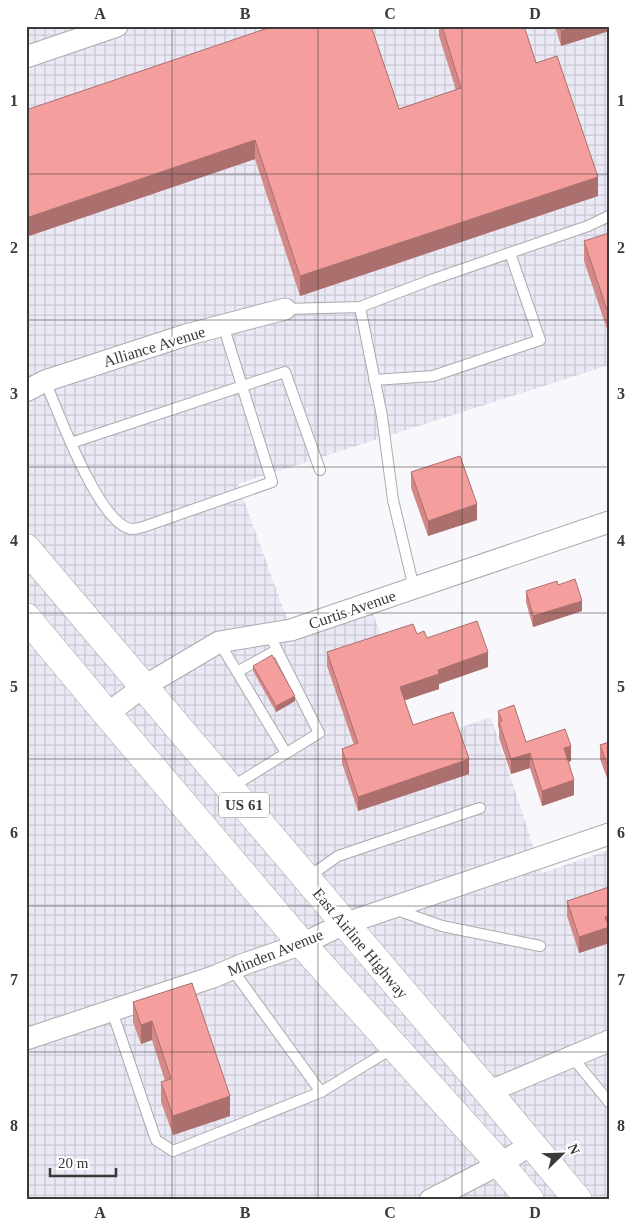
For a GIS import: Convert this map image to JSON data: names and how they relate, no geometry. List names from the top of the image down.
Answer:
{
  "streets": {
    "highway": ["US 61", "East Airline Highway"],
    "street": ["Alliance Avenue", "Curtis Avenue", "Minden Avenue"]
  },
  "crossings": [
    ["Curtis Avenue", "US 61"],
    ["Curtis Avenue", "East Airline Highway"],
    ["US 61", "East Airline Highway"],
    ["US 61", "Minden Avenue"],
    ["East Airline Highway", "Minden Avenue"]
  ],
  "scale_bar": "20 m",
  "north": "top right",
  "grid": {
    "columns": [
      "A",
      "B",
      "C",
      "D"
    ],
    "rows": [
      "1",
      "2",
      "3",
      "4",
      "5",
      "6",
      "7",
      "8"
    ]
  }
}
